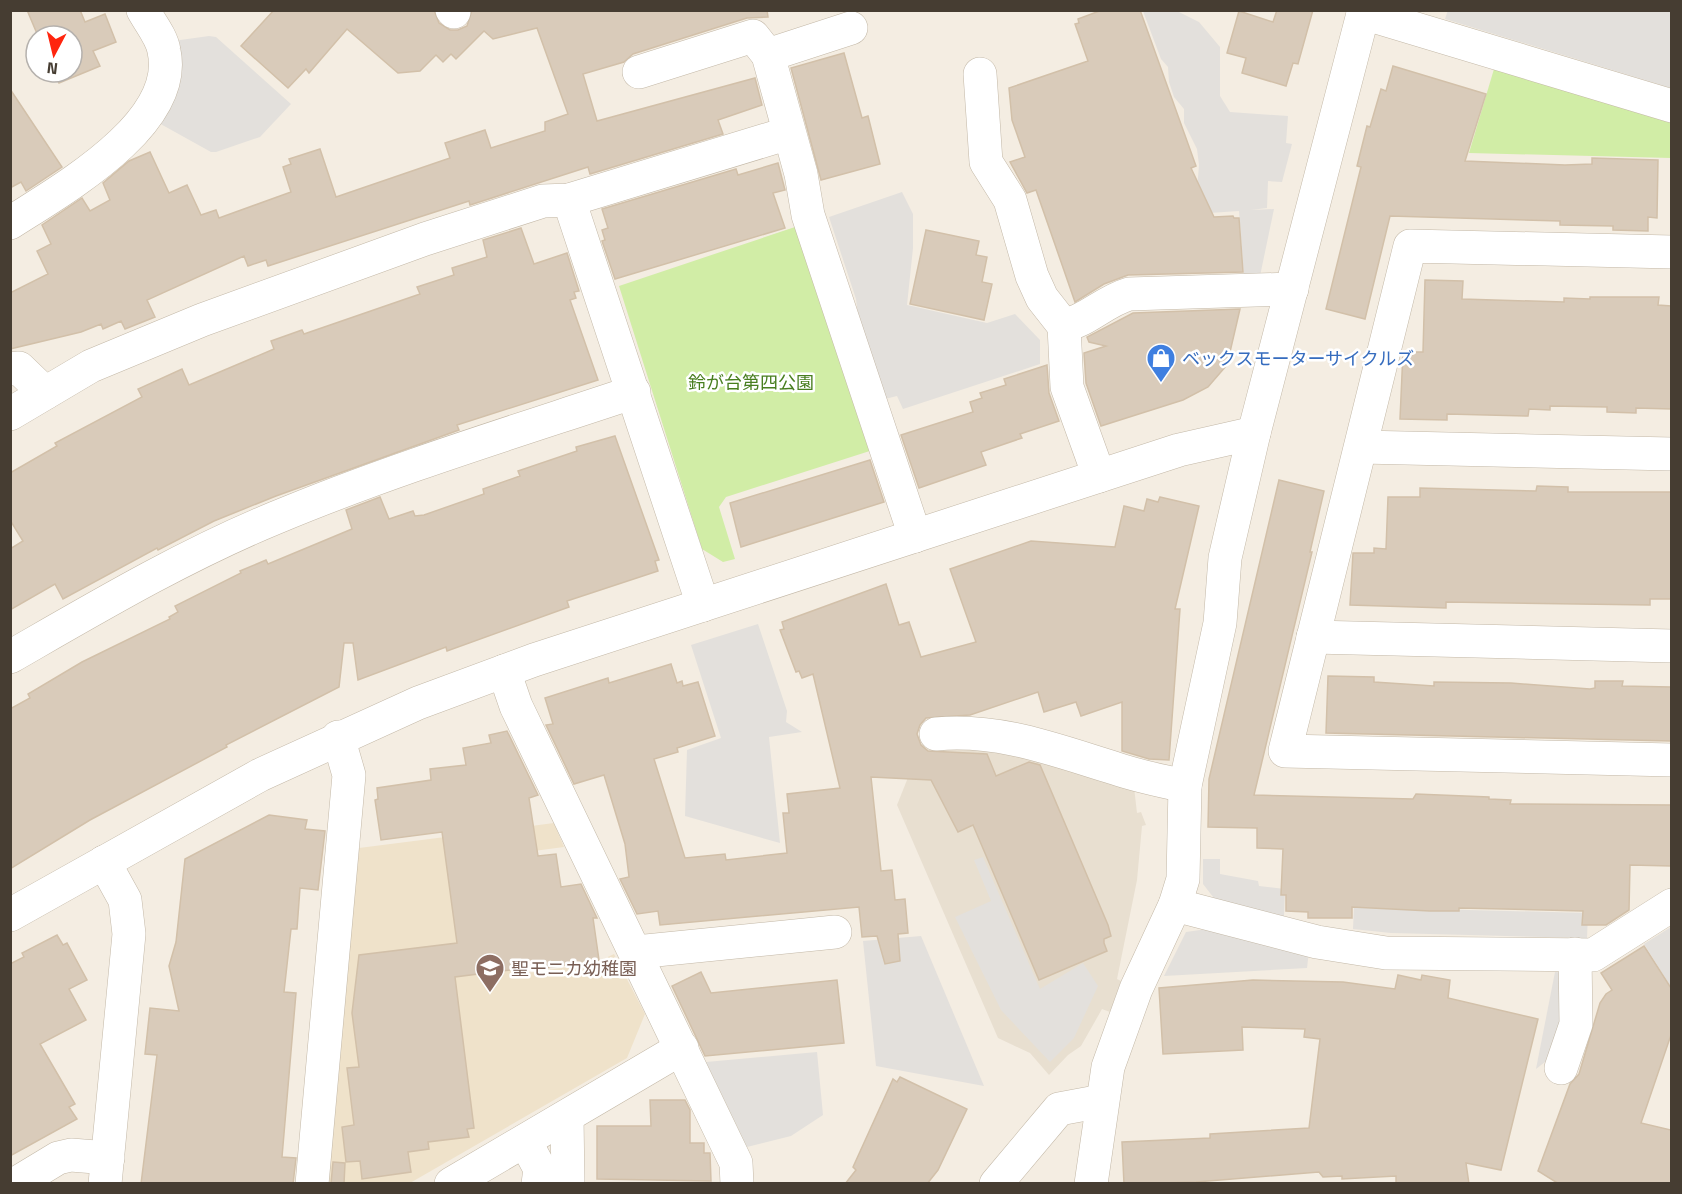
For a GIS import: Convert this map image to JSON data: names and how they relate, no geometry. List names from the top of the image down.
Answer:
{
  "parks": ["鈴が台第四公園"],
  "places": {
    "shop": ["ベックスモーターサイクルズ"],
    "school or university": ["聖モニカ幼稚園"]
  },
  "north": "bottom"
}
